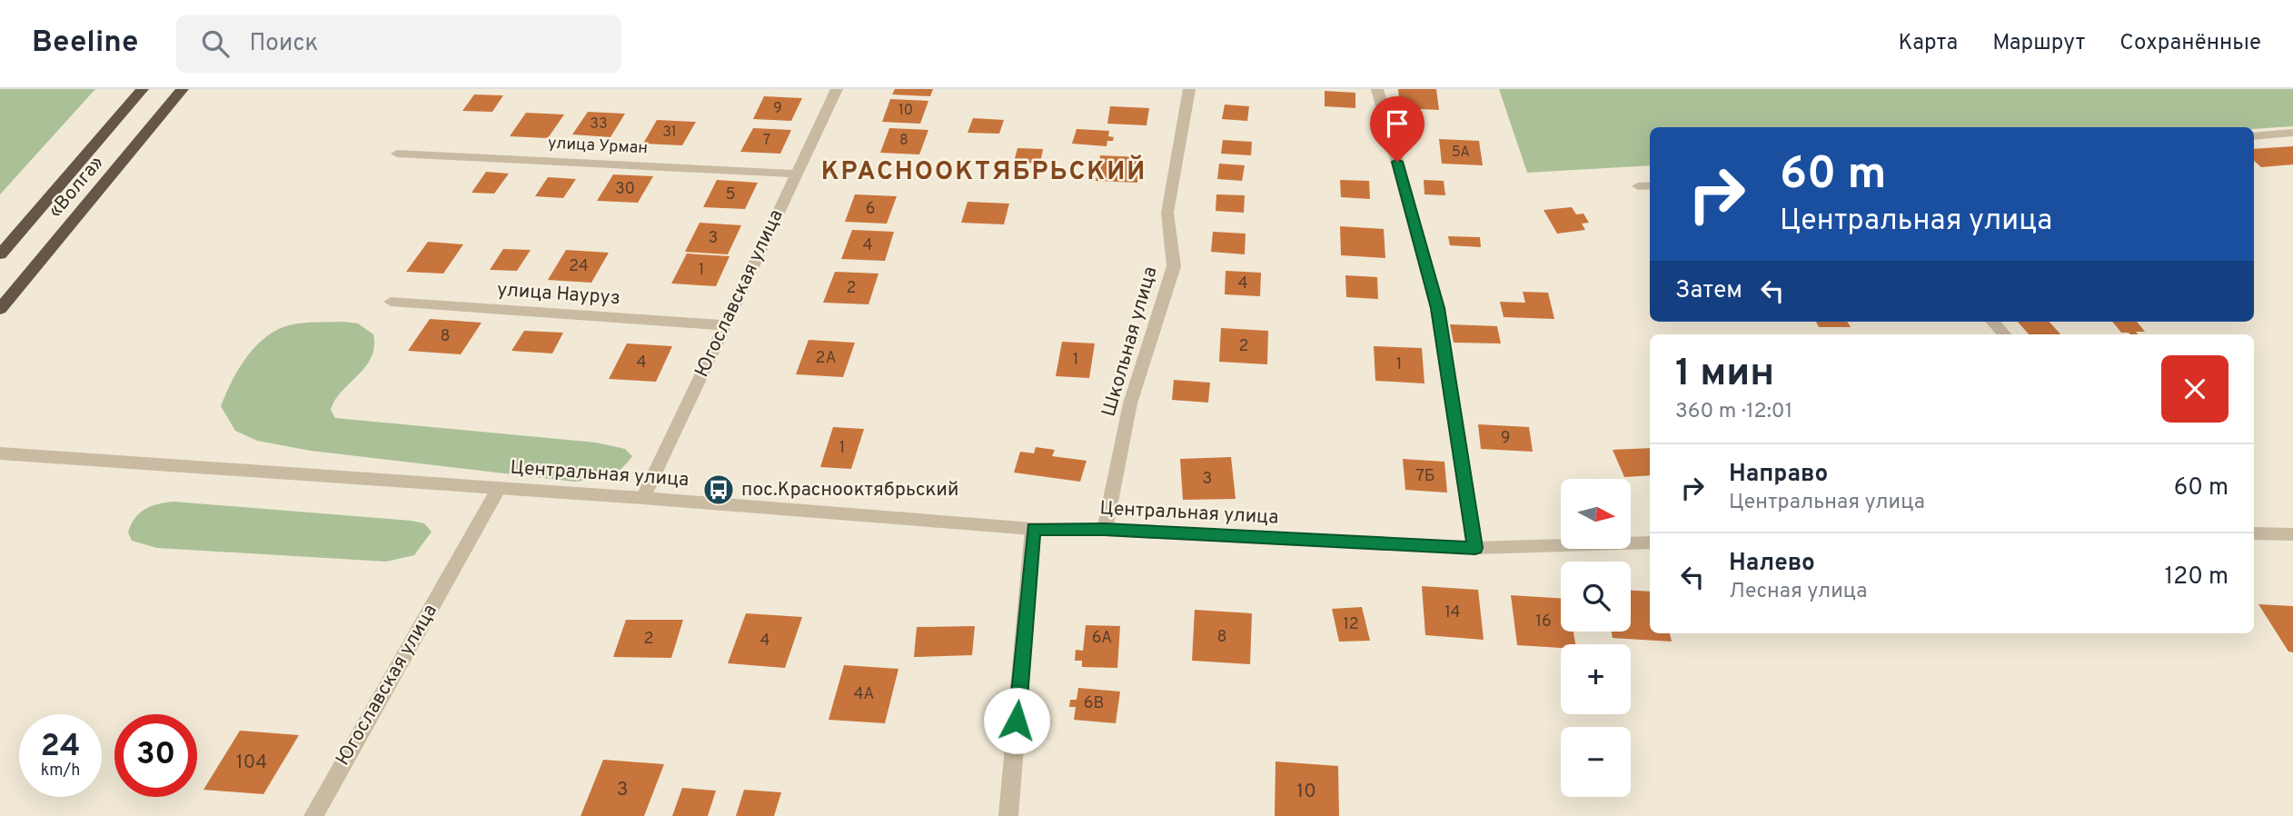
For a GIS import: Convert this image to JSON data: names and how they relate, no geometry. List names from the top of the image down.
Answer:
{
  "streets": {
    "highway": ["«Волга»"],
    "street": [
      "улица Урман",
      "Югославская улица",
      "улица Науруз",
      "Школьная улица",
      "Центральная улица"
    ]
  },
  "crossings": [
    ["улица Урман", "Югославская улица"],
    ["Югославская улица", "улица Науруз"],
    ["Югославская улица", "Центральная улица"],
    ["Школьная улица", "Центральная улица"]
  ],
  "districts": ["КРАСНООКТЯБРЬСКИЙ"],
  "places": {
    "bus stop": ["пос.Краснооктябрьский"]
  },
  "house_numbers": [
    "9",
    "10",
    "33",
    "31",
    "7",
    "8",
    "5А",
    "30",
    "5",
    "6",
    "3",
    "4",
    "24",
    "1",
    "4",
    "2",
    "8",
    "2",
    "2А",
    "1",
    "4",
    "1",
    "9",
    "1",
    "7Б",
    "3",
    "14",
    "16",
    "12",
    "8",
    "6А",
    "2",
    "4",
    "4А",
    "6В",
    "104",
    "3",
    "10"
  ],
  "north": "right",
  "page": {
    "header": "Beeline",
    "search": "Поиск",
    "nav": ["Карта", "Маршрут", "Сохранённые"],
    "turn": ["60 m", "Центральная улица"],
    "then": "Затем",
    "heading": ["1 мин", "360 m · 12:01"],
    "list": [
      {
        "name": "Направо",
        "note": "Центральная улица",
        "value": "60 m"
      },
      {
        "name": "Налево",
        "note": "Лесная улица",
        "value": "120 m"
      }
    ],
    "map_buttons": ["+", "−"],
    "speed": "24 km/h",
    "limit": "30"
  }
}
